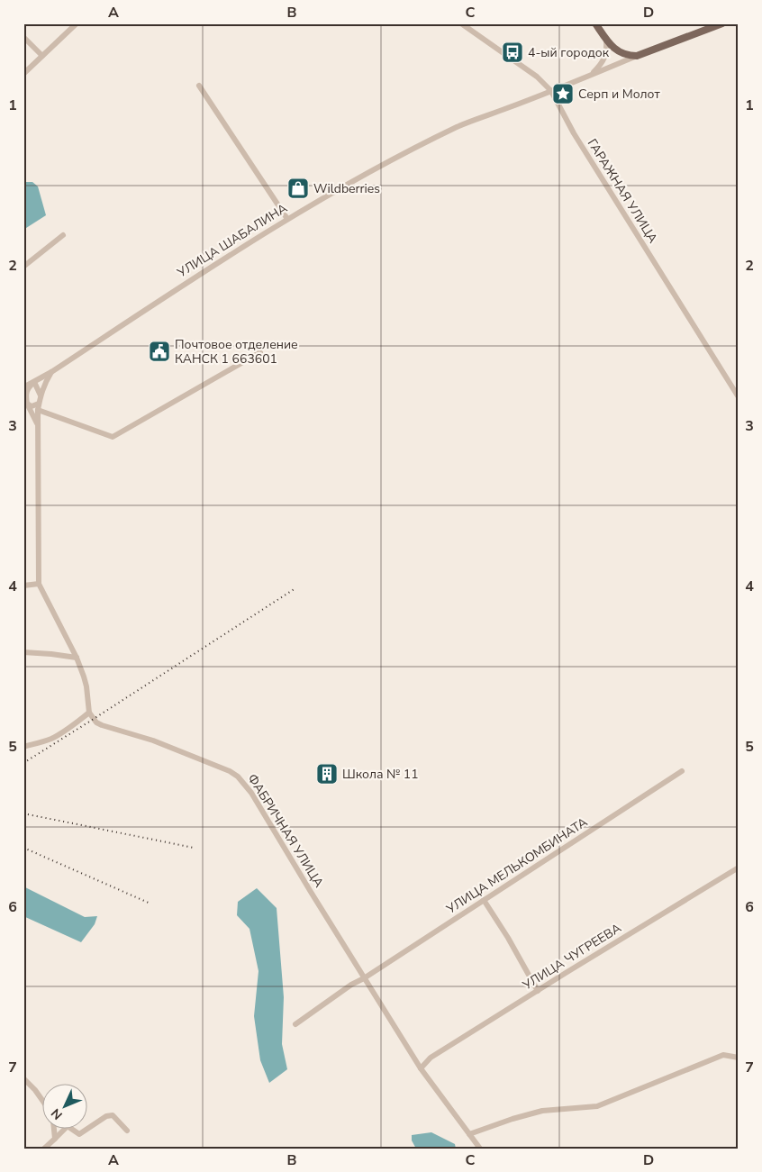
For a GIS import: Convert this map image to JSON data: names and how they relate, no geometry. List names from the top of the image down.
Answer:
{
  "streets": {
    "street": [
      "ГАРАЖНАЯ УЛИЦА",
      "УЛИЦА ШАБАЛИНА",
      "ФАБРИЧНАЯ УЛИЦА",
      "УЛИЦА МЕЛЬКОМБИНАТА",
      "УЛИЦА ЧУГРЕЕВА"
    ]
  },
  "crossings": [
    ["ГАРАЖНАЯ УЛИЦА", "УЛИЦА ШАБАЛИНА"],
    ["ФАБРИЧНАЯ УЛИЦА", "УЛИЦА МЕЛЬКОМБИНАТА"],
    ["ФАБРИЧНАЯ УЛИЦА", "УЛИЦА ЧУГРЕЕВА"]
  ],
  "places": {
    "bus stop": ["4-ый городок"],
    "place": ["Серп и Молот"],
    "shop": ["Wildberries"],
    "public building": ["Почтовое отделение КАНСК 1 663601"],
    "building": ["Школа № 11"]
  },
  "north": "bottom left",
  "grid": {
    "columns": [
      "A",
      "B",
      "C",
      "D"
    ],
    "rows": [
      "1",
      "2",
      "3",
      "4",
      "5",
      "6",
      "7"
    ]
  }
}
